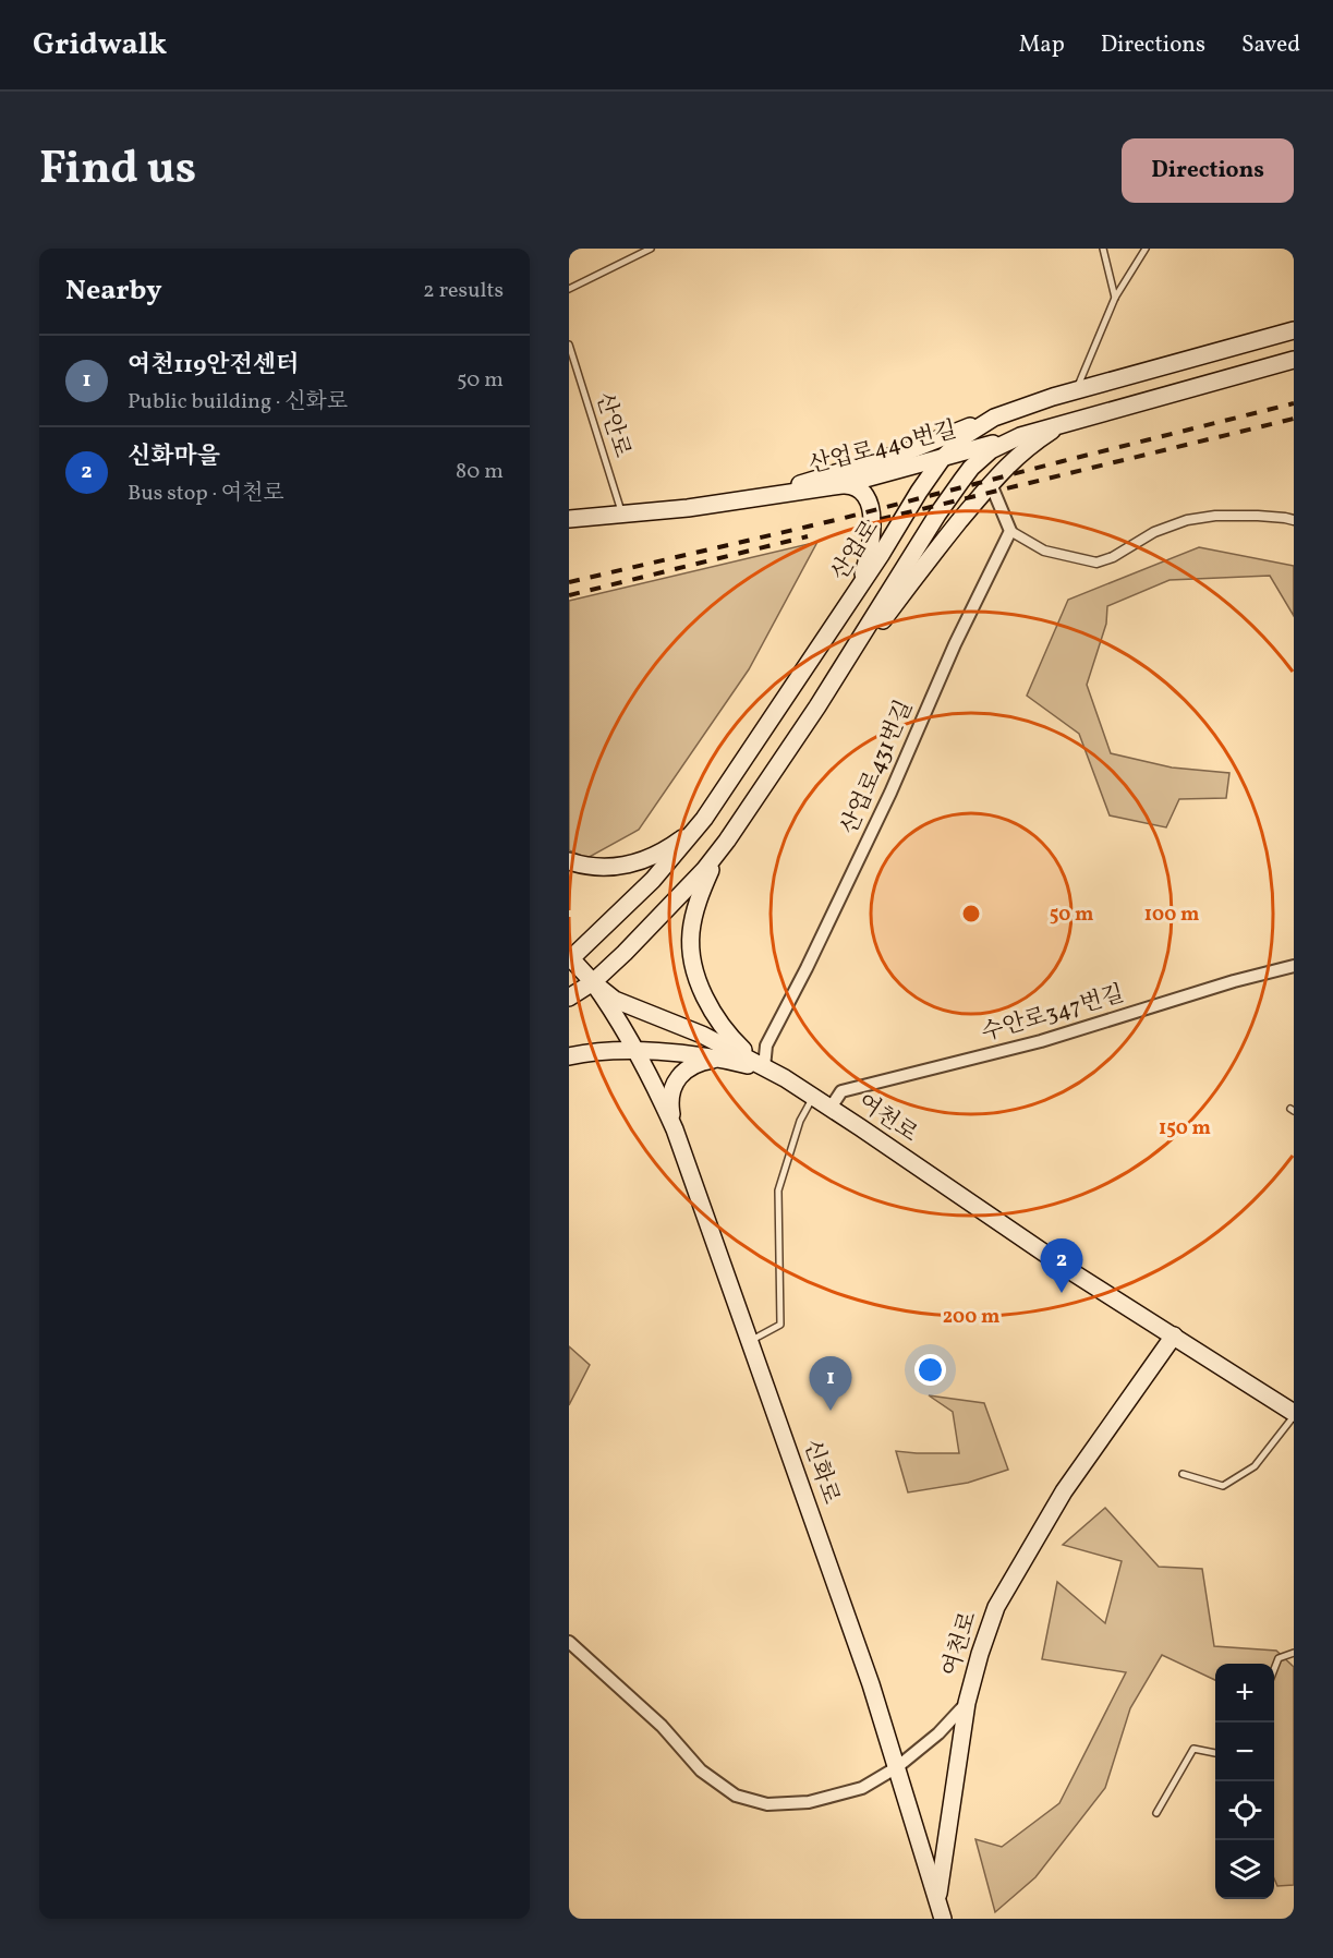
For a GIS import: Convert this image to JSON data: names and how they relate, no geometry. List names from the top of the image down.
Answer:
{
  "streets": {
    "main road": [
      "산업로440번길",
      "산업로",
      "여천로",
      "신화로"
    ],
    "street": ["산업로431번길", "수안로347번길"],
    "lane": ["산안로"]
  },
  "crossings": [
    ["산안로", "산업로440번길"],
    ["산업로440번길", "산업로"],
    ["산업로", "여천로"],
    ["산업로431번길", "여천로"],
    ["수안로347번길", "여천로"],
    ["여천로", "신화로"]
  ],
  "page": {
    "header": "Gridwalk",
    "nav": ["Map", "Directions", "Saved"],
    "title": "Find us",
    "buttons": "Directions",
    "heading": ["Nearby", "2 results"],
    "list": [
      {
        "mark": "1",
        "name": "여천119안전센터",
        "note": "Public building · 신화로",
        "value": "50 m"
      },
      {
        "mark": "2",
        "name": "신화마을",
        "note": "Bus stop · 여천로",
        "value": "80 m"
      }
    ],
    "pins": ["2", "1"],
    "map_buttons": ["+", "−"]
  },
  "rings": [
    "50 m",
    "100 m",
    "150 m",
    "200 m"
  ]
}
